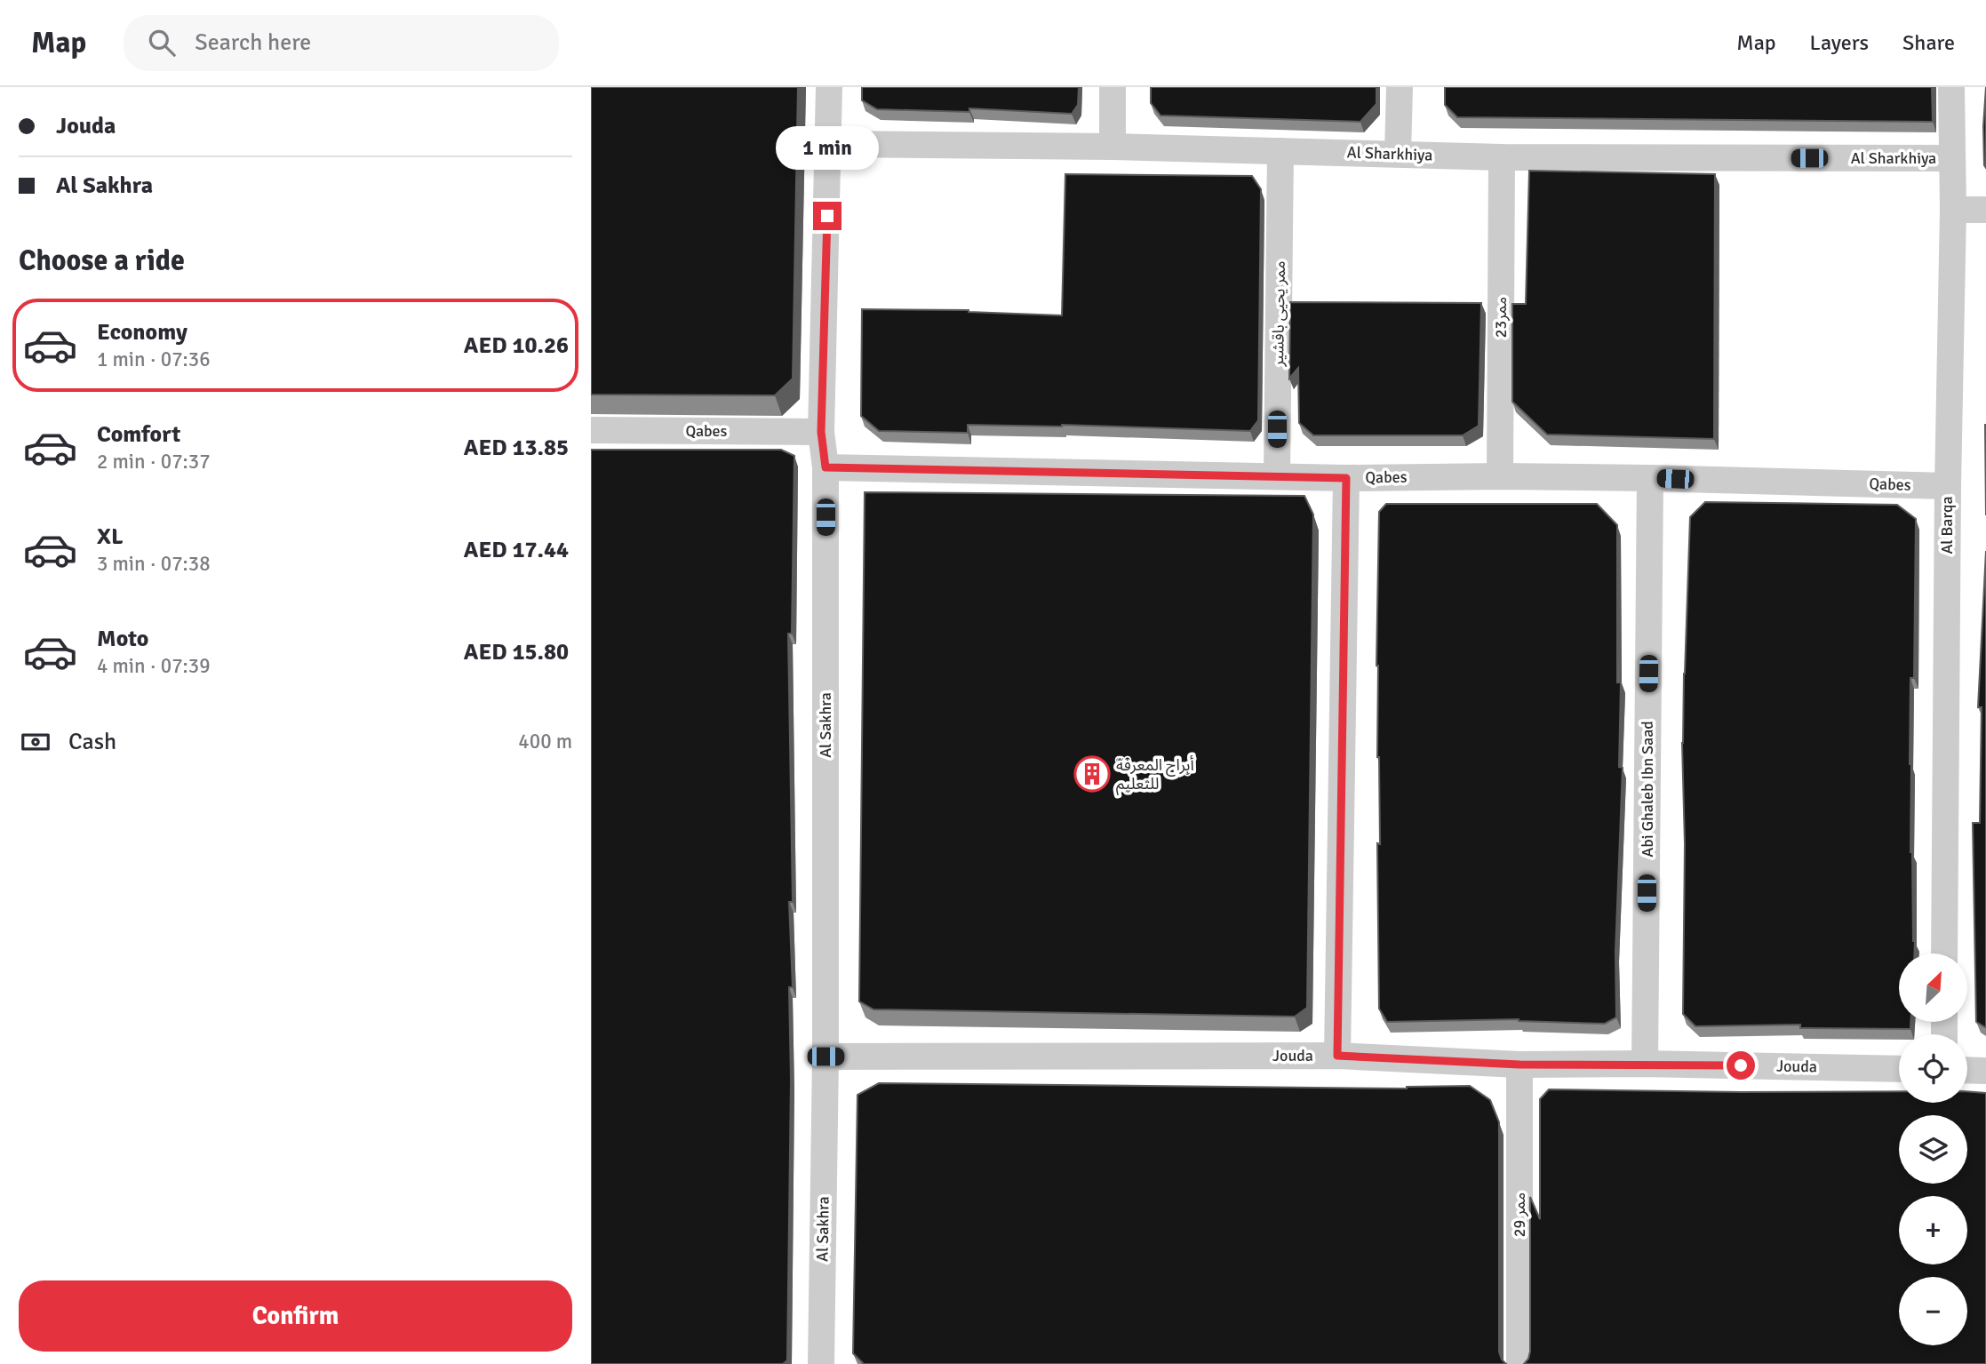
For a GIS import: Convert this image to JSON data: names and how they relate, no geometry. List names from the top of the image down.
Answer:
{
  "streets": {
    "street": [
      "Al Sharkhiya",
      "ممر يحيى باقشير",
      "ممر23",
      "Qabes",
      "Al Barqa",
      "Al Sakhra",
      "Abi Ghaleb Ibn Saad",
      "Jouda",
      "ممر 29"
    ]
  },
  "crossings": [
    ["Al Sharkhiya", "ممر يحيى باقشير"],
    ["Al Sharkhiya", "ممر23"],
    ["Al Sharkhiya", "Al Barqa"],
    ["Al Sharkhiya", "Al Sakhra"],
    ["ممر يحيى باقشير", "Qabes"],
    ["ممر23", "Qabes"],
    ["Qabes", "Al Barqa"],
    ["Qabes", "Al Sakhra"],
    ["Qabes", "Abi Ghaleb Ibn Saad"],
    ["Al Sakhra", "Jouda"],
    ["Abi Ghaleb Ibn Saad", "Jouda"],
    ["Jouda", "ممر 29"]
  ],
  "places": {
    "building": ["أبراج المعرفة للتعليم"]
  },
  "north": "top right",
  "page": {
    "header": "Map",
    "search": "Search here",
    "nav": ["Map", "Layers", "Share"],
    "banner": ["Jouda", "Al Sakhra"],
    "bubble": "1 min",
    "heading": "Choose a ride",
    "list": [
      {
        "name": "Economy",
        "note": "1 min · 07:36",
        "value": "AED 10.26"
      },
      {
        "name": "Comfort",
        "note": "2 min · 07:37",
        "value": "AED 13.85"
      },
      {
        "name": "XL",
        "note": "3 min · 07:38",
        "value": "AED 17.44"
      },
      {
        "name": "Moto",
        "note": "4 min · 07:39",
        "value": "AED 15.80"
      }
    ],
    "pay": ["Cash", "400 m"],
    "map_buttons": ["+", "−"],
    "buttons": "Confirm"
  }
}
